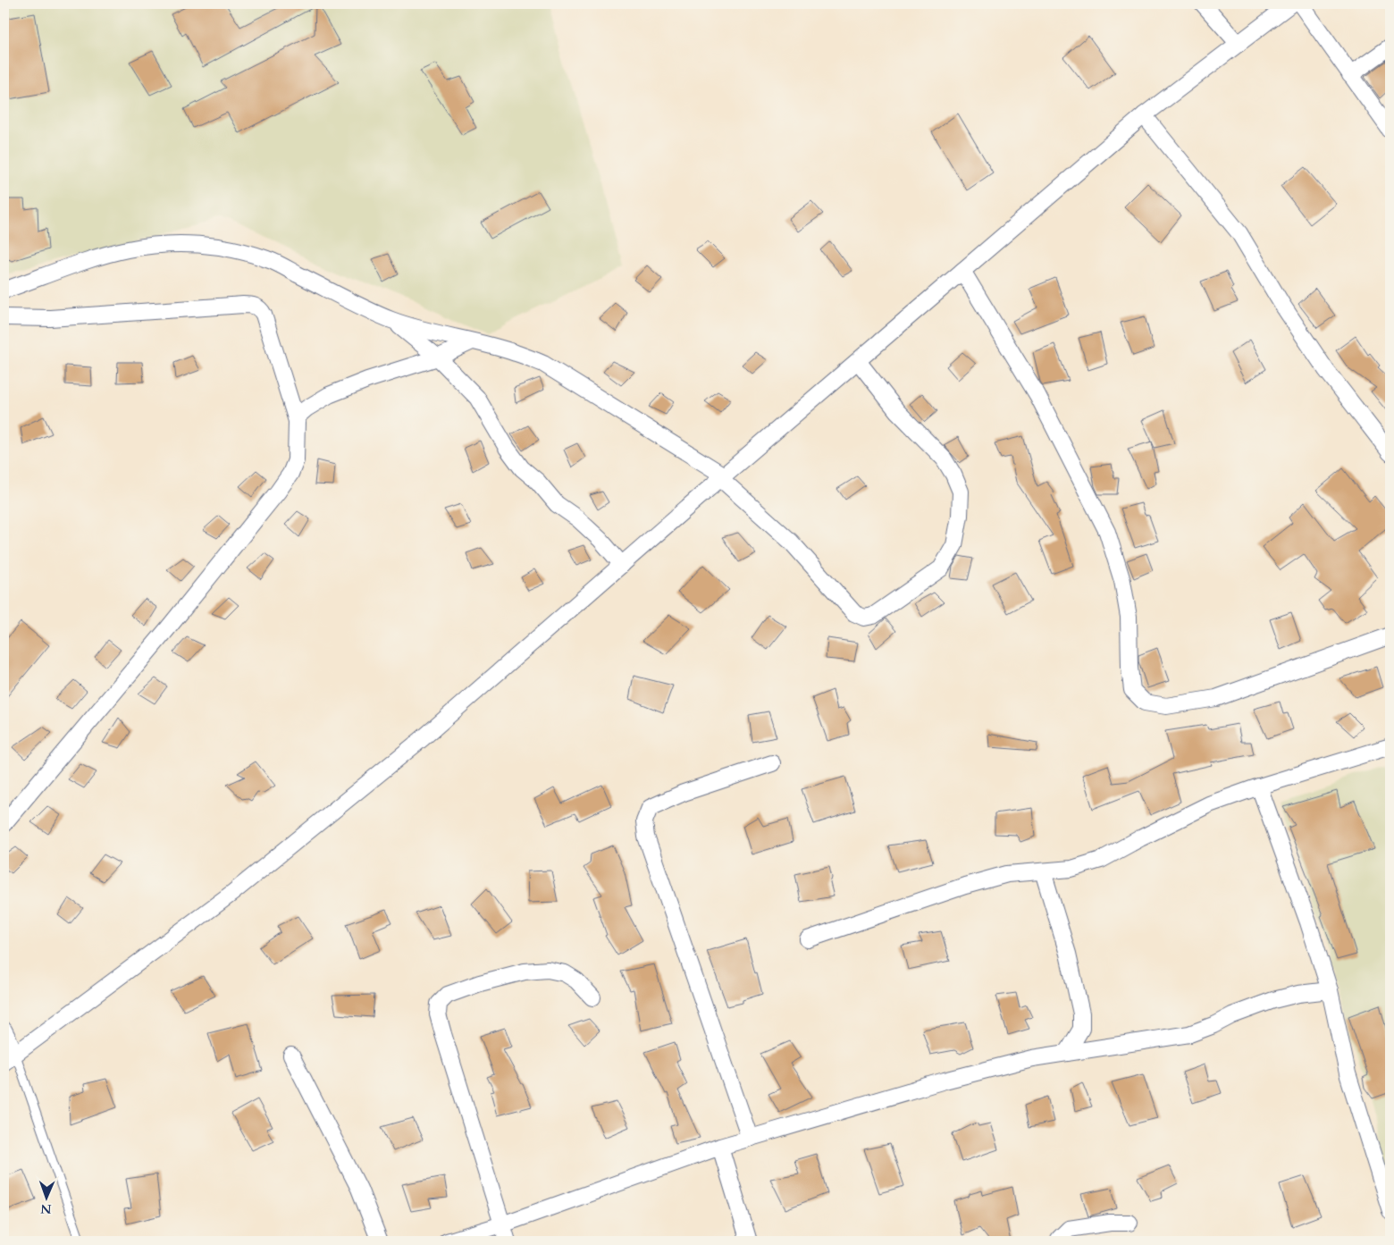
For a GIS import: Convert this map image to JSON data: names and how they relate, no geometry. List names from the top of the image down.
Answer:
{
  "north": "bottom"
}
